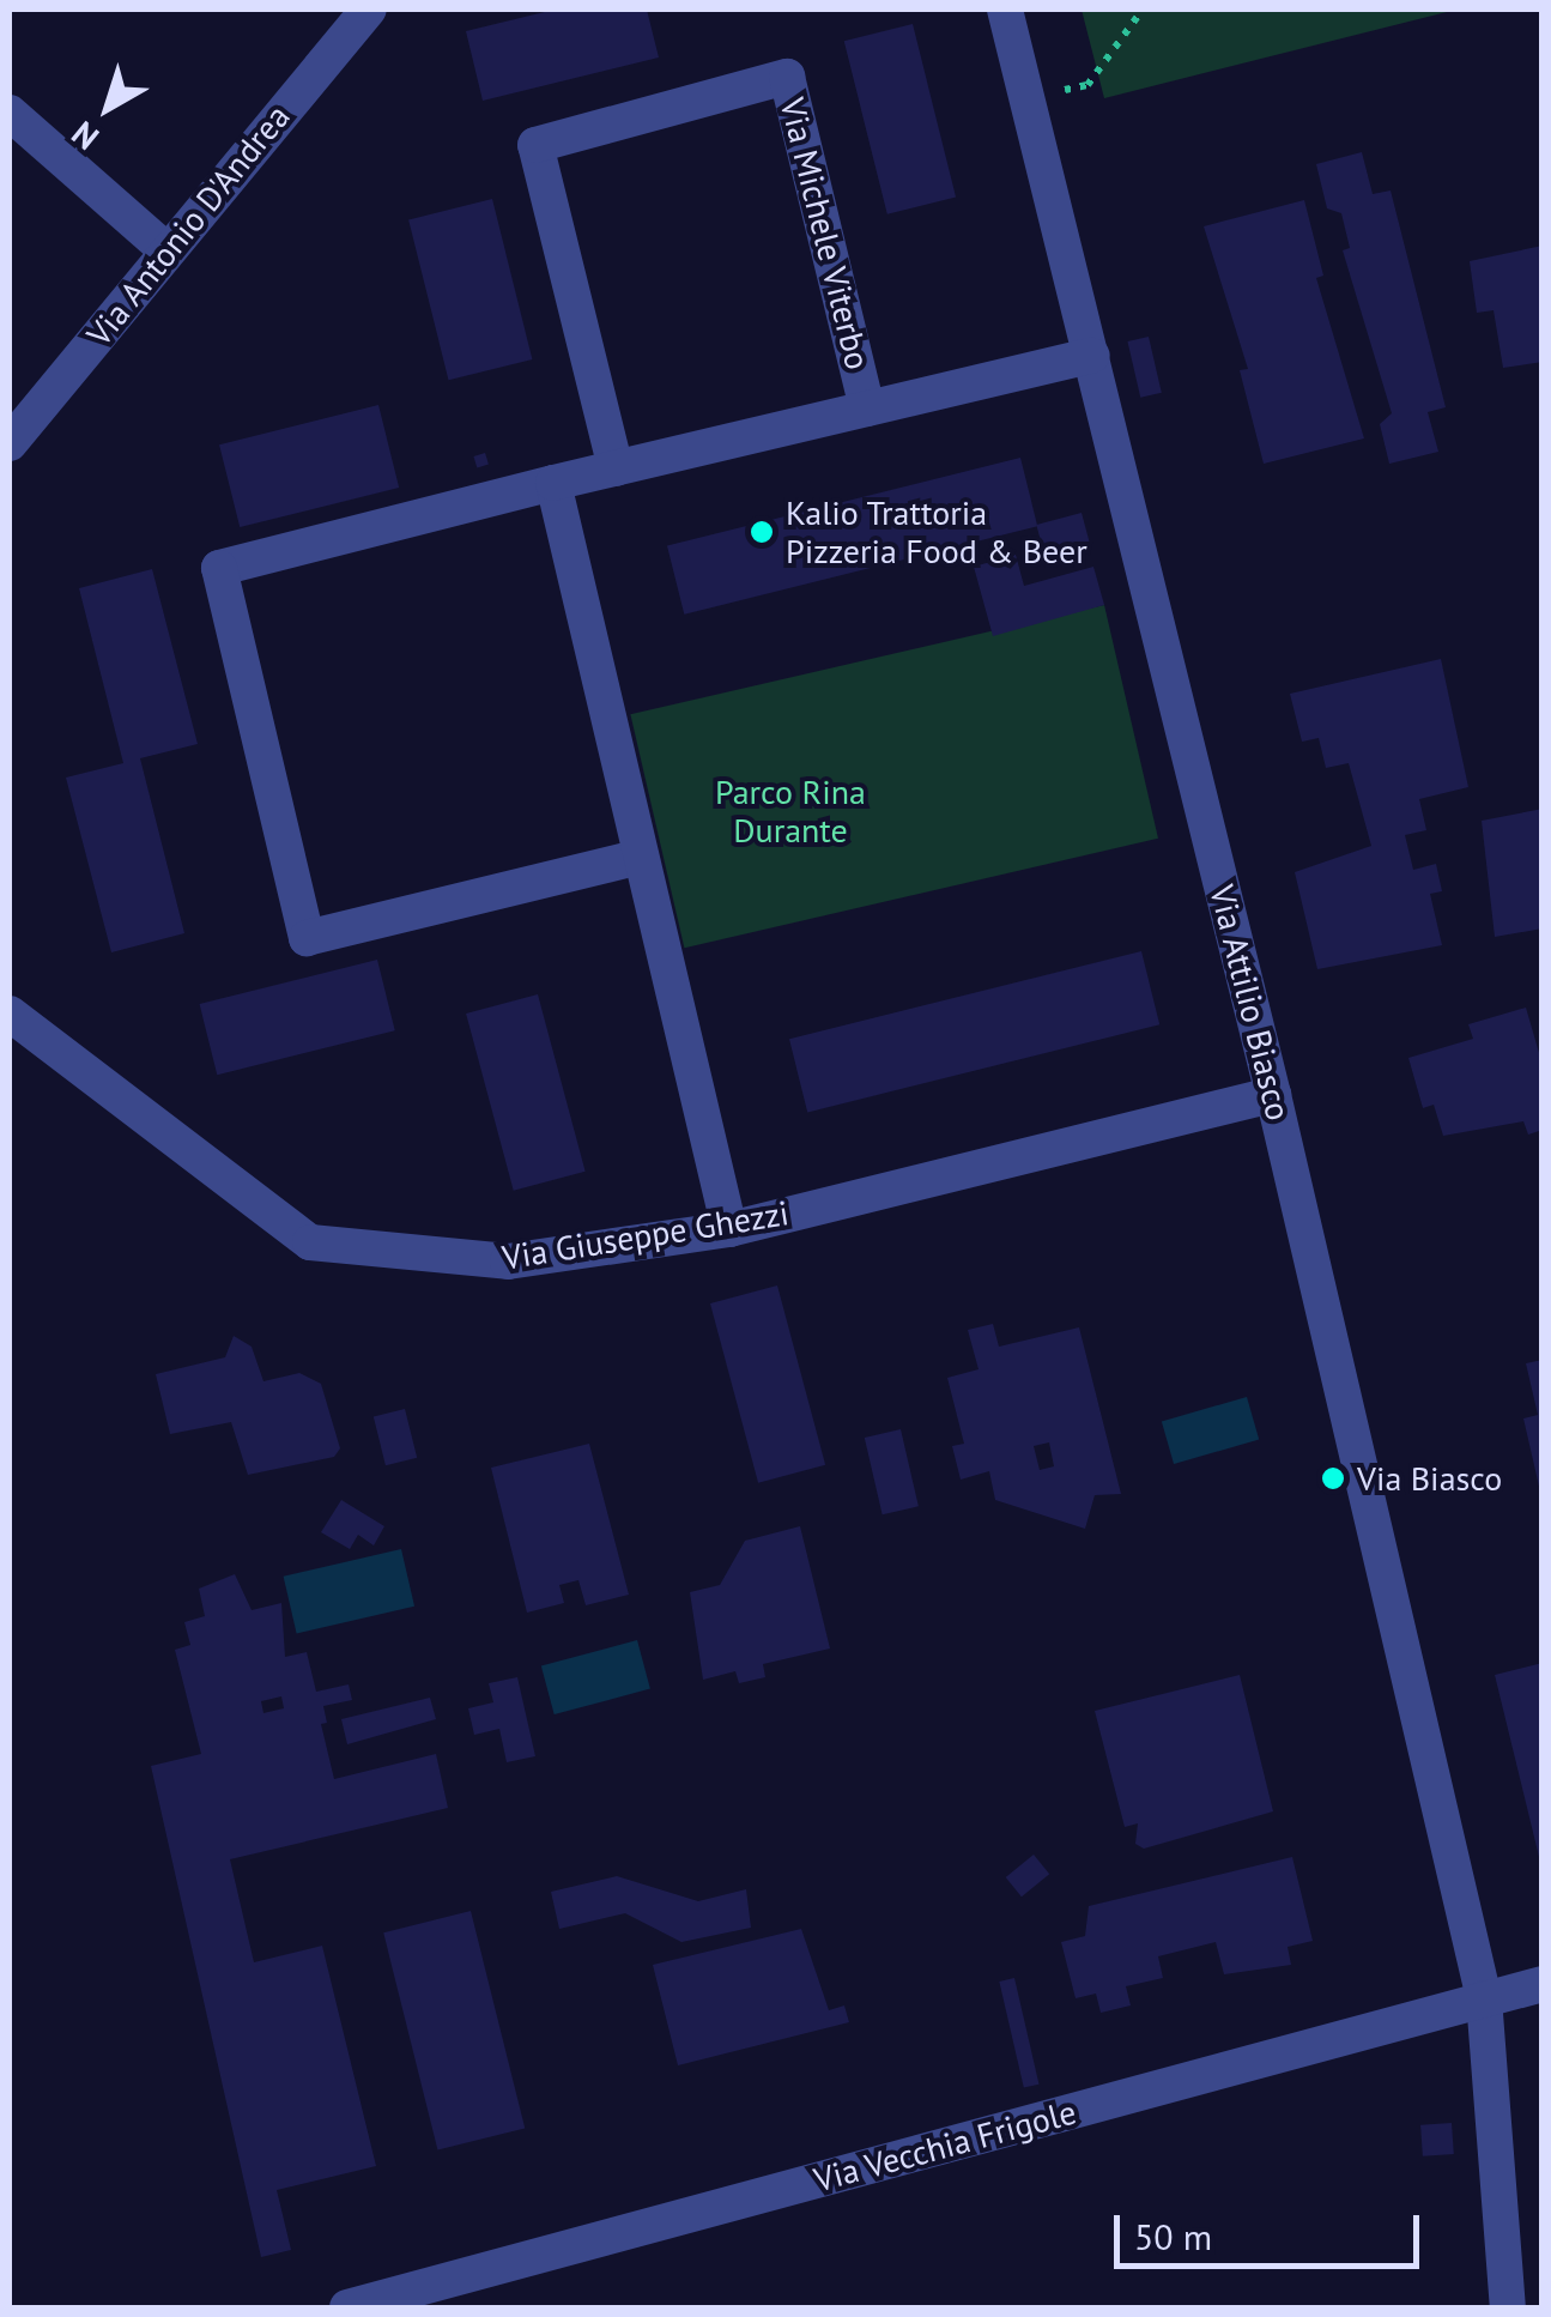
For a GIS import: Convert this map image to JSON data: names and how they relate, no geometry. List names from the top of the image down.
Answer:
{
  "streets": {
    "street": [
      "Via Antonio D'Andrea",
      "Via Michele Viterbo",
      "Via Attilio Biasco",
      "Via Giuseppe Ghezzi",
      "Via Vecchia Frigole"
    ]
  },
  "crossings": [
    ["Via Michele Viterbo", "Via Attilio Biasco"],
    ["Via Attilio Biasco", "Via Giuseppe Ghezzi"],
    ["Via Attilio Biasco", "Via Vecchia Frigole"]
  ],
  "parks": ["Parco Rina Durante"],
  "places": ["Kalio Trattoria Pizzeria Food & Beer", "Via Biasco"],
  "scale_bar": "50 m",
  "north": "bottom left"
}
